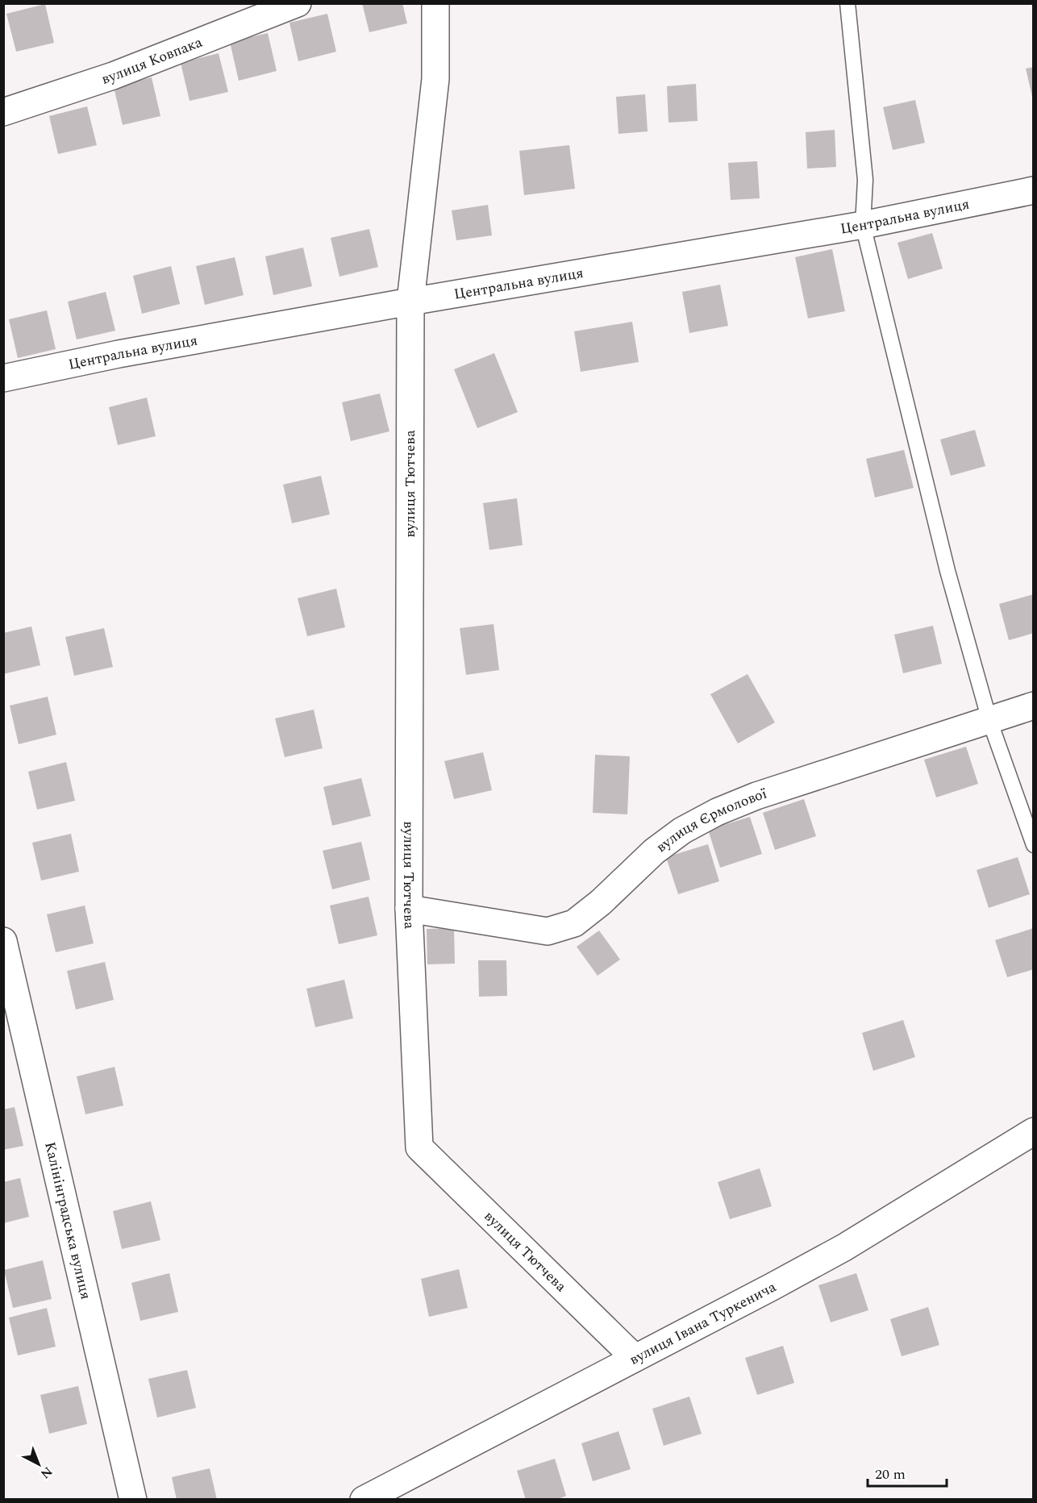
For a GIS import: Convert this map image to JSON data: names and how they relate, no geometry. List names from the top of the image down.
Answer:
{
  "streets": {
    "street": [
      "вулиця Ковпака",
      "Центральна вулиця",
      "вулиця Тютчева",
      "вулиця Єрмолової",
      "Калінінградська вулиця",
      "вулиця Івана Туркенича"
    ]
  },
  "crossings": [
    ["Центральна вулиця", "вулиця Тютчева"],
    ["вулиця Тютчева", "вулиця Єрмолової"],
    ["вулиця Тютчева", "вулиця Івана Туркенича"]
  ],
  "scale_bar": "20 m",
  "north": "bottom right"
}
